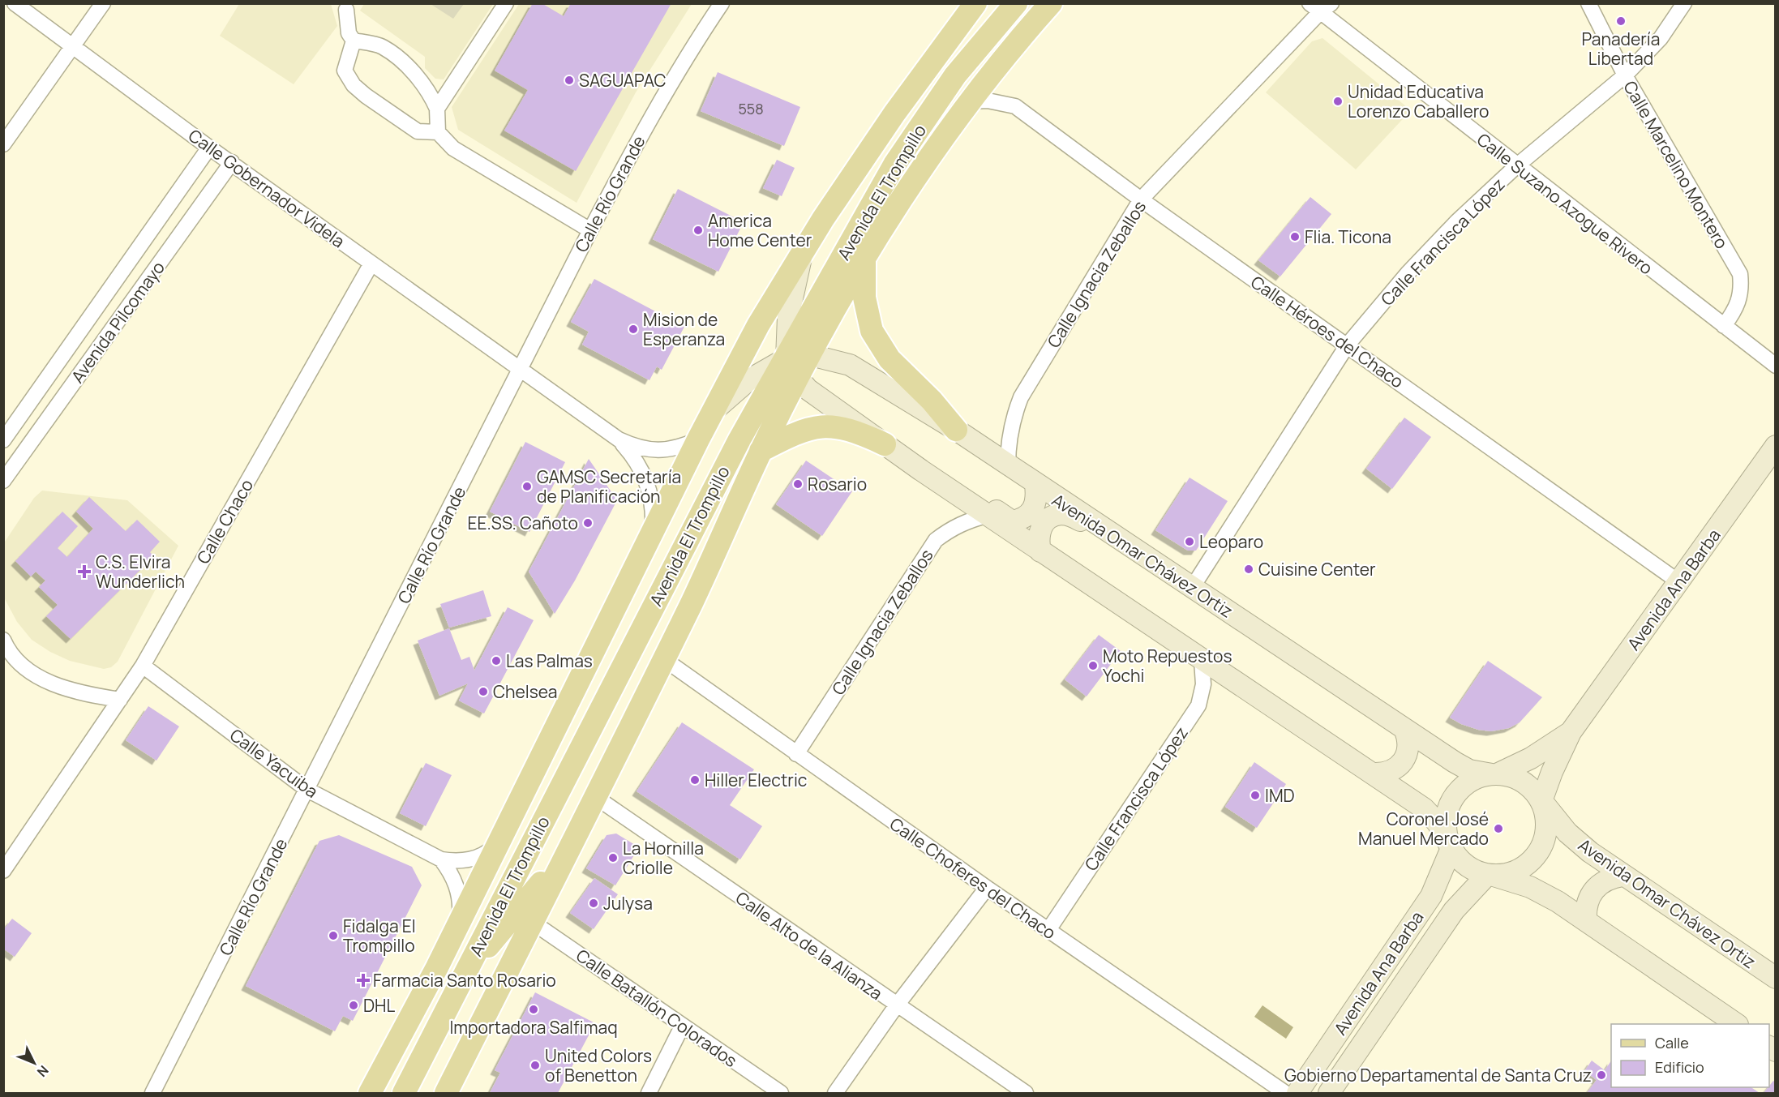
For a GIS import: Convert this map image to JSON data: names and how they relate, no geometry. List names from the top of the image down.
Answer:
{
  "streets": {
    "main road": ["Avenida El Trompillo", "Avenida Omar Chávez Ortiz", "Avenida Ana Barba"],
    "street": [
      "Calle Marcelino Montero",
      "Calle Gobernador Videla",
      "Calle Río Grande",
      "Calle Suzano Azogue Rivero",
      "Calle Francisca López",
      "Calle Ignacia Zeballos",
      "Avenida Pilcomayo",
      "Calle Héroes del Chaco",
      "Calle Chaco",
      "Calle Yacuiba",
      "Calle Choferes del Chaco",
      "Calle Alto de la Alianza",
      "Calle Batallón Colorados"
    ]
  },
  "crossings": [
    ["Calle Marcelino Montero", "Calle Suzano Azogue Rivero"],
    ["Calle Marcelino Montero", "Calle Francisca López"],
    ["Calle Gobernador Videla", "Calle Río Grande"],
    ["Calle Gobernador Videla", "Avenida Pilcomayo"],
    ["Calle Gobernador Videla", "Calle Chaco"],
    ["Avenida El Trompillo", "Calle Héroes del Chaco"],
    ["Avenida El Trompillo", "Avenida Omar Chávez Ortiz"],
    ["Avenida El Trompillo", "Calle Yacuiba"],
    ["Avenida El Trompillo", "Calle Choferes del Chaco"],
    ["Avenida El Trompillo", "Calle Alto de la Alianza"],
    ["Avenida El Trompillo", "Calle Batallón Colorados"],
    ["Calle Río Grande", "Calle Yacuiba"],
    ["Calle Suzano Azogue Rivero", "Calle Francisca López"],
    ["Calle Suzano Azogue Rivero", "Calle Ignacia Zeballos"],
    ["Calle Francisca López", "Calle Héroes del Chaco"],
    ["Calle Francisca López", "Avenida Omar Chávez Ortiz"],
    ["Calle Francisca López", "Calle Choferes del Chaco"],
    ["Calle Ignacia Zeballos", "Calle Héroes del Chaco"],
    ["Calle Ignacia Zeballos", "Avenida Omar Chávez Ortiz"],
    ["Calle Ignacia Zeballos", "Calle Choferes del Chaco"],
    ["Calle Héroes del Chaco", "Avenida Ana Barba"],
    ["Calle Chaco", "Calle Yacuiba"],
    ["Avenida Omar Chávez Ortiz", "Avenida Ana Barba"]
  ],
  "places": {
    "other": [
      "Panadería Libertad",
      "SAGUAPAC",
      "Unidad Educativa Lorenzo Caballero",
      "America Home Center",
      "Flia. Ticona",
      "Mision de Esperanza",
      "Rosario",
      "GAMSC Secretaría de Planificación",
      "EE.SS. Cañoto",
      "Leoparo",
      "Cuisine Center",
      "Las Palmas",
      "Moto Repuestos Yochi",
      "Chelsea",
      "Hiller Electric",
      "IMD",
      "Coronel José Manuel Mercado",
      "La Hornilla Criolle",
      "Julysa",
      "Fidalga El Trompillo",
      "DHL",
      "Importadora Salfimaq",
      "United Colors of Benetton",
      "Gobierno Departamental de Santa Cruz"
    ],
    "health": ["C.S. Elvira Wunderlich", "Farmacia Santo Rosario"]
  },
  "house_numbers": ["558"],
  "legend": ["Calle", "Edificio"],
  "north": "bottom right"
}
